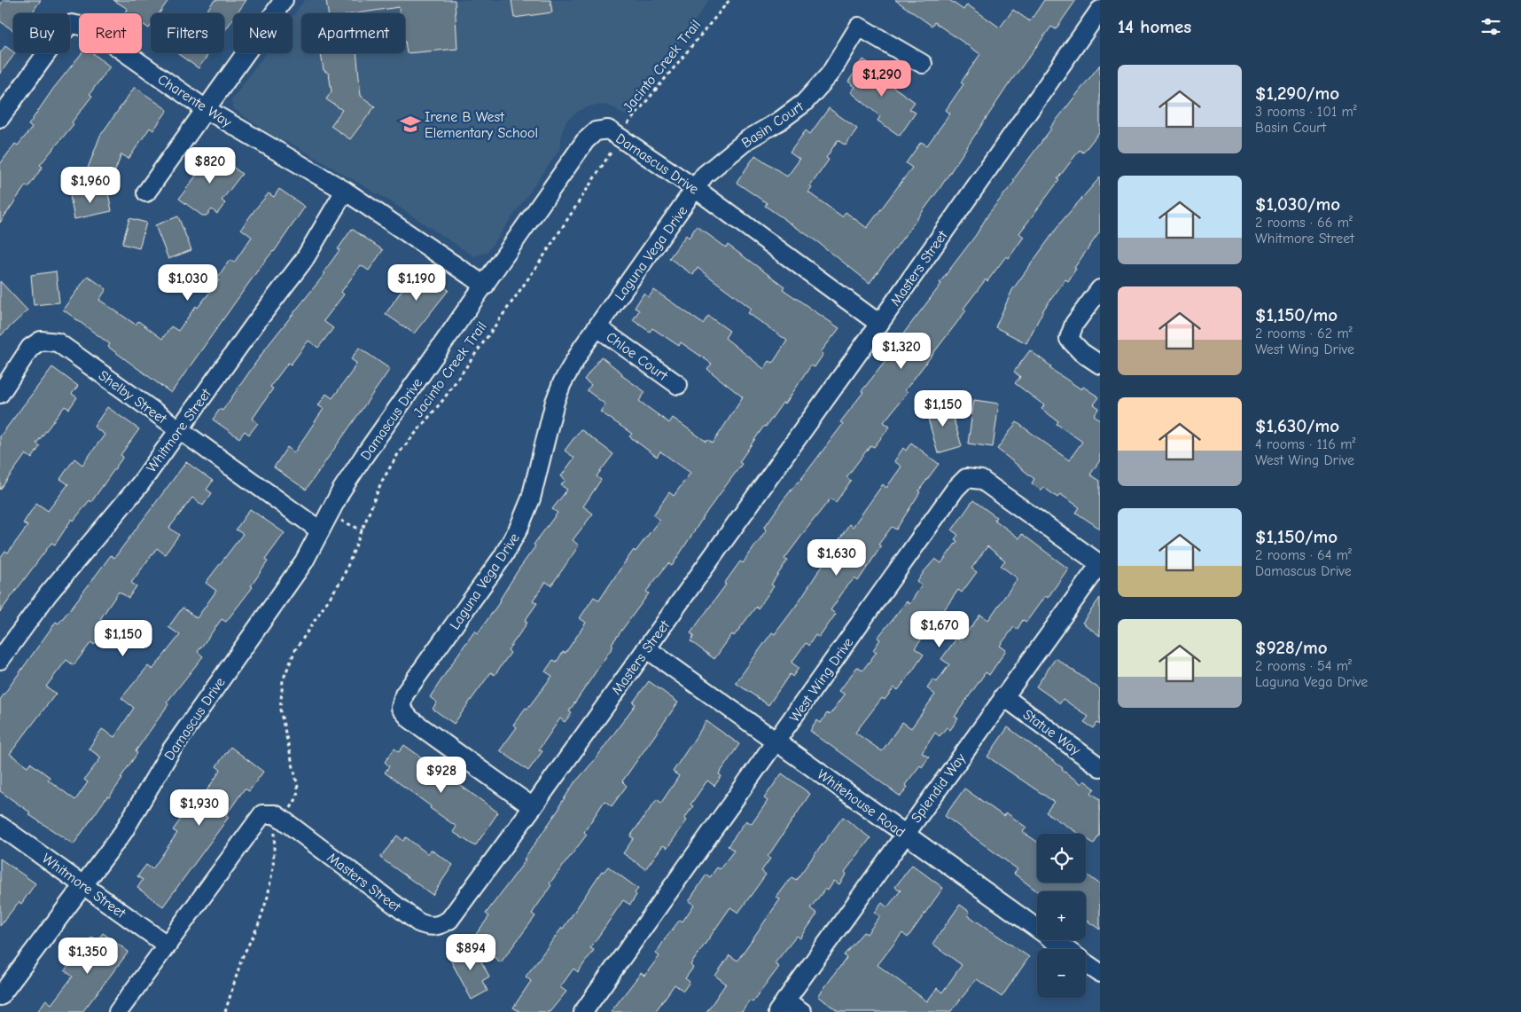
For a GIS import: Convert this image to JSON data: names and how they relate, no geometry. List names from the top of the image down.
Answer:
{
  "streets": {
    "street": [
      "Charente Way",
      "Basin Court",
      "Damascus Drive",
      "Laguna Vega Drive",
      "Masters Street",
      "Chloe Court",
      "Shelby Street",
      "Whitmore Street",
      "West Wing Drive",
      "Statue Way",
      "Splendid Way",
      "Whitehouse Road"
    ],
    "path": ["Jacinto Creek Trail"]
  },
  "crossings": [
    ["Charente Way", "Damascus Drive"],
    ["Charente Way", "Whitmore Street"],
    ["Basin Court", "Damascus Drive"],
    ["Basin Court", "Laguna Vega Drive"],
    ["Damascus Drive", "Laguna Vega Drive"],
    ["Damascus Drive", "Masters Street"],
    ["Damascus Drive", "Shelby Street"],
    ["Damascus Drive", "Whitmore Street"],
    ["Laguna Vega Drive", "Masters Street"],
    ["Laguna Vega Drive", "Chloe Court"],
    ["Masters Street", "Whitmore Street"],
    ["Masters Street", "Whitehouse Road"],
    ["Shelby Street", "Whitmore Street"],
    ["West Wing Drive", "Splendid Way"],
    ["West Wing Drive", "Whitehouse Road"],
    ["Statue Way", "Splendid Way"],
    ["Splendid Way", "Whitehouse Road"]
  ],
  "places": {
    "school or university": ["Irene B West Elementary School"]
  },
  "page": {
    "heading": "14 homes",
    "chip": [
      "Buy",
      "Rent",
      "Filters",
      "New",
      "Apartment"
    ],
    "list": [
      {
        "name": "$1,290/mo",
        "note": "3 rooms · 101 m² · Basin Court"
      },
      {
        "name": "$1,030/mo",
        "note": "2 rooms · 66 m² · Whitmore Street"
      },
      {
        "name": "$1,150/mo",
        "note": "2 rooms · 62 m² · West Wing Drive"
      },
      {
        "name": "$1,630/mo",
        "note": "4 rooms · 116 m² · West Wing Drive"
      },
      {
        "name": "$1,150/mo",
        "note": "2 rooms · 64 m² · Damascus Drive"
      },
      {
        "name": "$928/mo",
        "note": "2 rooms · 54 m² · Laguna Vega Drive"
      }
    ],
    "price": [
      "$1,290",
      "$820",
      "$1,960",
      "$1,030",
      "$1,190",
      "$1,320",
      "$1,150",
      "$1,630",
      "$1,670",
      "$1,150",
      "$928",
      "$1,930",
      "$894",
      "$1,350"
    ],
    "map_buttons": ["+", "−"]
  }
}
